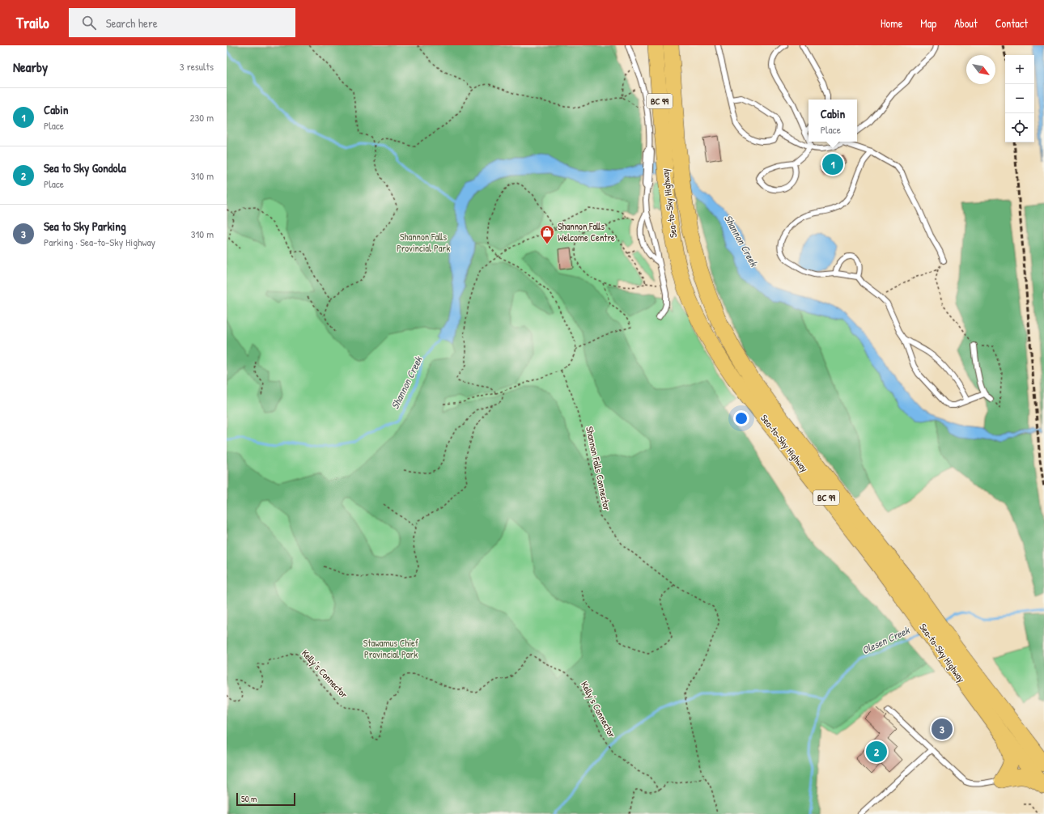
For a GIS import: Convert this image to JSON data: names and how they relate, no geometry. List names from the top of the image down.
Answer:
{
  "streets": {
    "highway": ["BC 99", "Sea-to-Sky Highway"],
    "path": ["Shannon Falls Connector", "Kelly’s Connector"]
  },
  "water": ["Shannon Creek", "Olesen Creek"],
  "parks": ["Shannon Falls Provincial Park", "Stawamus Chief Provincial Park"],
  "places": {
    "shop": ["Shannon Falls Welcome Centre"]
  },
  "scale_bar": "50 m",
  "north": "bottom right",
  "page": {
    "header": "Trailo",
    "search": "Search here",
    "nav": [
      "Home",
      "Map",
      "About",
      "Contact"
    ],
    "heading": ["Nearby", "3 results"],
    "map_buttons": ["+", "−"],
    "list": [
      {
        "mark": "1",
        "name": "Cabin",
        "note": "Place",
        "value": "230 m"
      },
      {
        "mark": "2",
        "name": "Sea to Sky Gondola",
        "note": "Place",
        "value": "310 m"
      },
      {
        "mark": "3",
        "name": "Sea to Sky Parking",
        "note": "Parking · Sea-to-Sky Highway",
        "value": "310 m"
      }
    ],
    "popup": ["Cabin", "Place"],
    "pins": ["1", "3", "2"],
    "scale": "50 m"
  }
}
